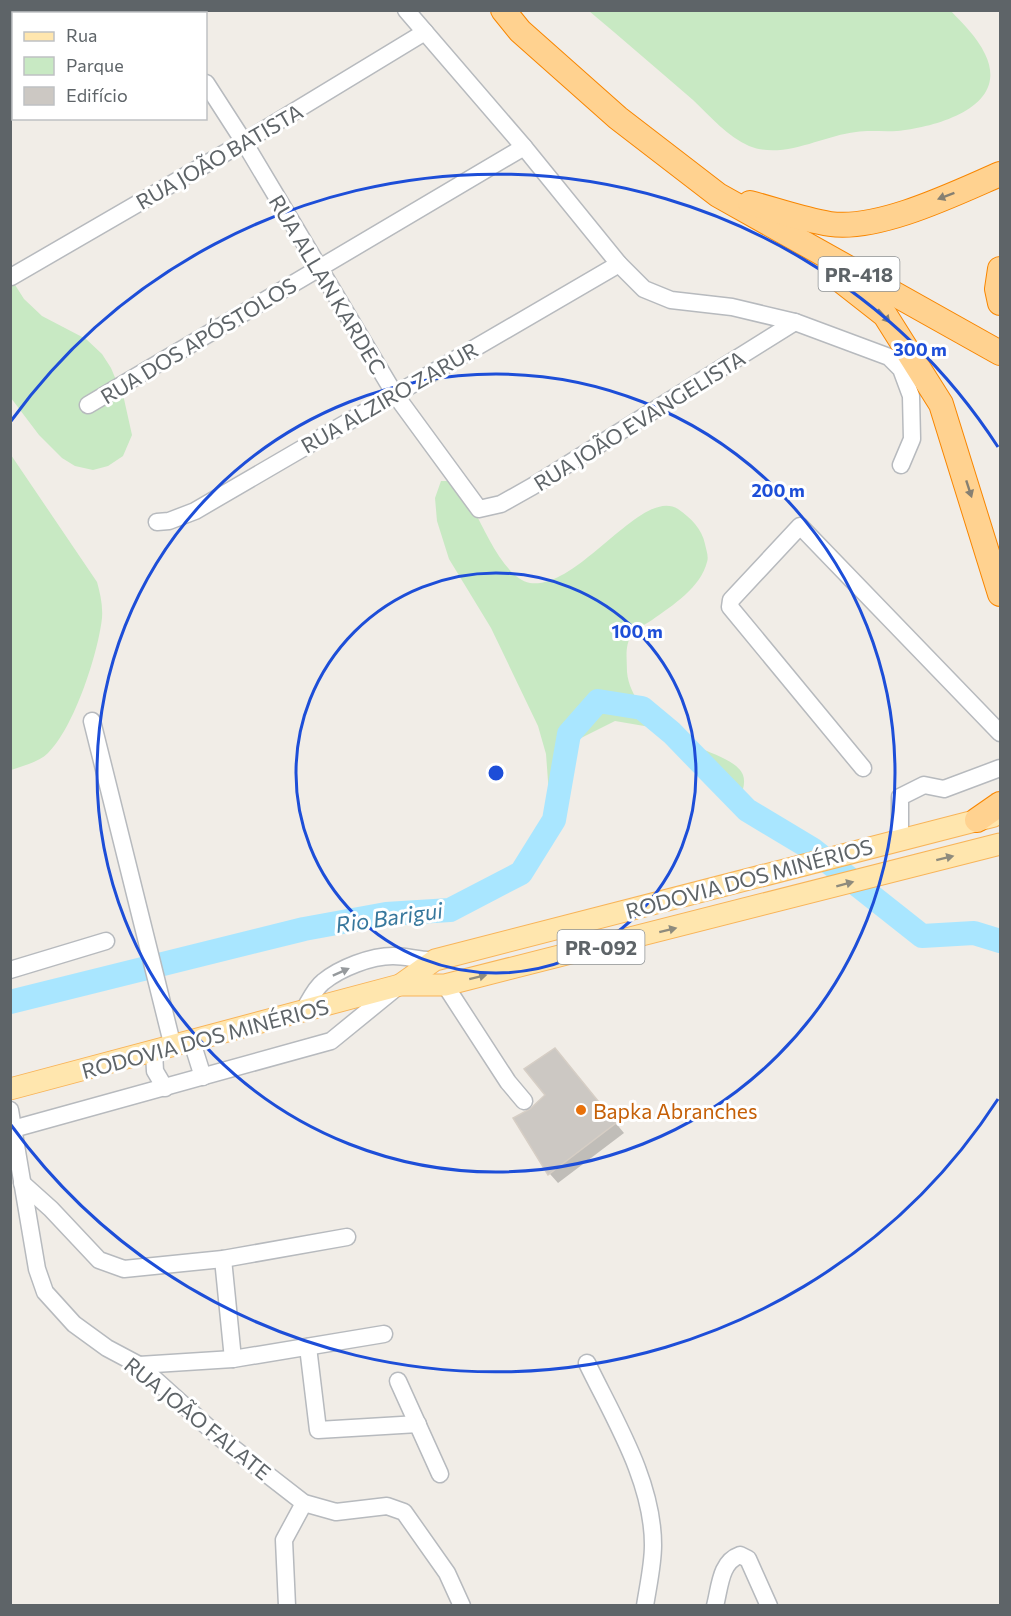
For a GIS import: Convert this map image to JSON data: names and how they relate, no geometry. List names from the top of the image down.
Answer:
{
  "streets": {
    "highway": ["PR-418"],
    "main road": ["RODOVIA DOS MINÉRIOS", "PR-092"],
    "street": [
      "RUA JOÃO BATISTA",
      "RUA ALLAN KARDEC",
      "RUA DOS APÓSTOLOS",
      "RUA ALZIRO ZARUR",
      "RUA JOÃO EVANGELISTA",
      "RUA JOÃO FALATE"
    ]
  },
  "crossings": [
    ["RUA JOÃO BATISTA", "RUA ALLAN KARDEC"],
    ["RUA ALLAN KARDEC", "RUA DOS APÓSTOLOS"],
    ["RUA ALLAN KARDEC", "RUA ALZIRO ZARUR"],
    ["RUA ALLAN KARDEC", "RUA JOÃO EVANGELISTA"]
  ],
  "water": ["Rio Barigui"],
  "places": ["Bapka Abranches"],
  "legend": ["Rua", "Parque", "Edifício"],
  "rings": ["300 m", "200 m", "100 m"]
}
